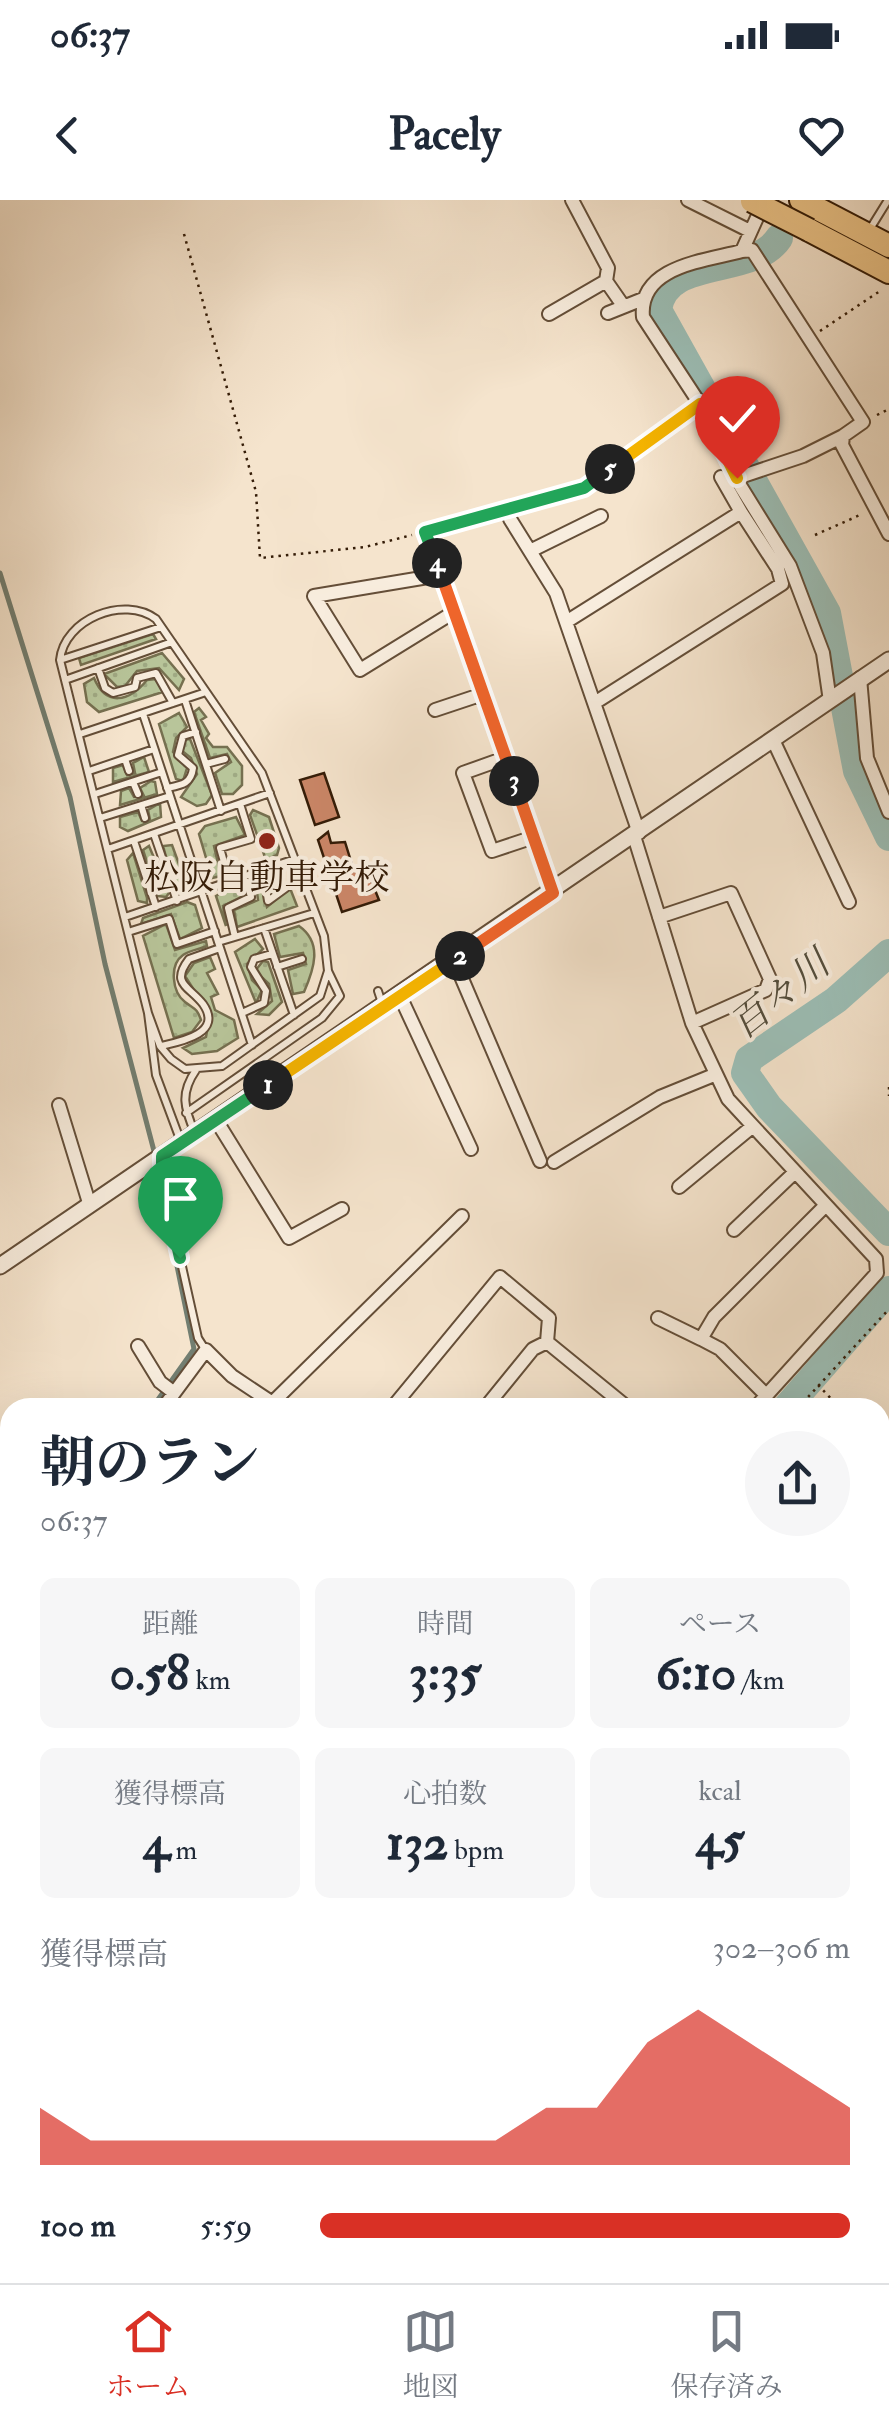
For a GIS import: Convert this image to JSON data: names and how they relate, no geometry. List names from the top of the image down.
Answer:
{
  "water": ["百々川"],
  "places": ["松阪自動車学校"],
  "page": {
    "status": "06:37",
    "header": "Pacely",
    "pins": [
      "5",
      "4",
      "3",
      "2",
      "1"
    ],
    "heading": ["朝のラン", "06:37"],
    "stats": [
      ["距離", "0.58 km"],
      ["時間", "3:35"],
      ["ペース", "6:10 /km"],
      ["獲得標高", "4 m"],
      ["心拍数", "132 bpm"],
      ["kcal", "45"]
    ],
    "chart": ["獲得標高", "302–306 m"],
    "list": [
      {
        "name": "100 m",
        "note": "5:59"
      }
    ],
    "tabs": ["ホーム", "地図", "保存済み"]
  }
}
